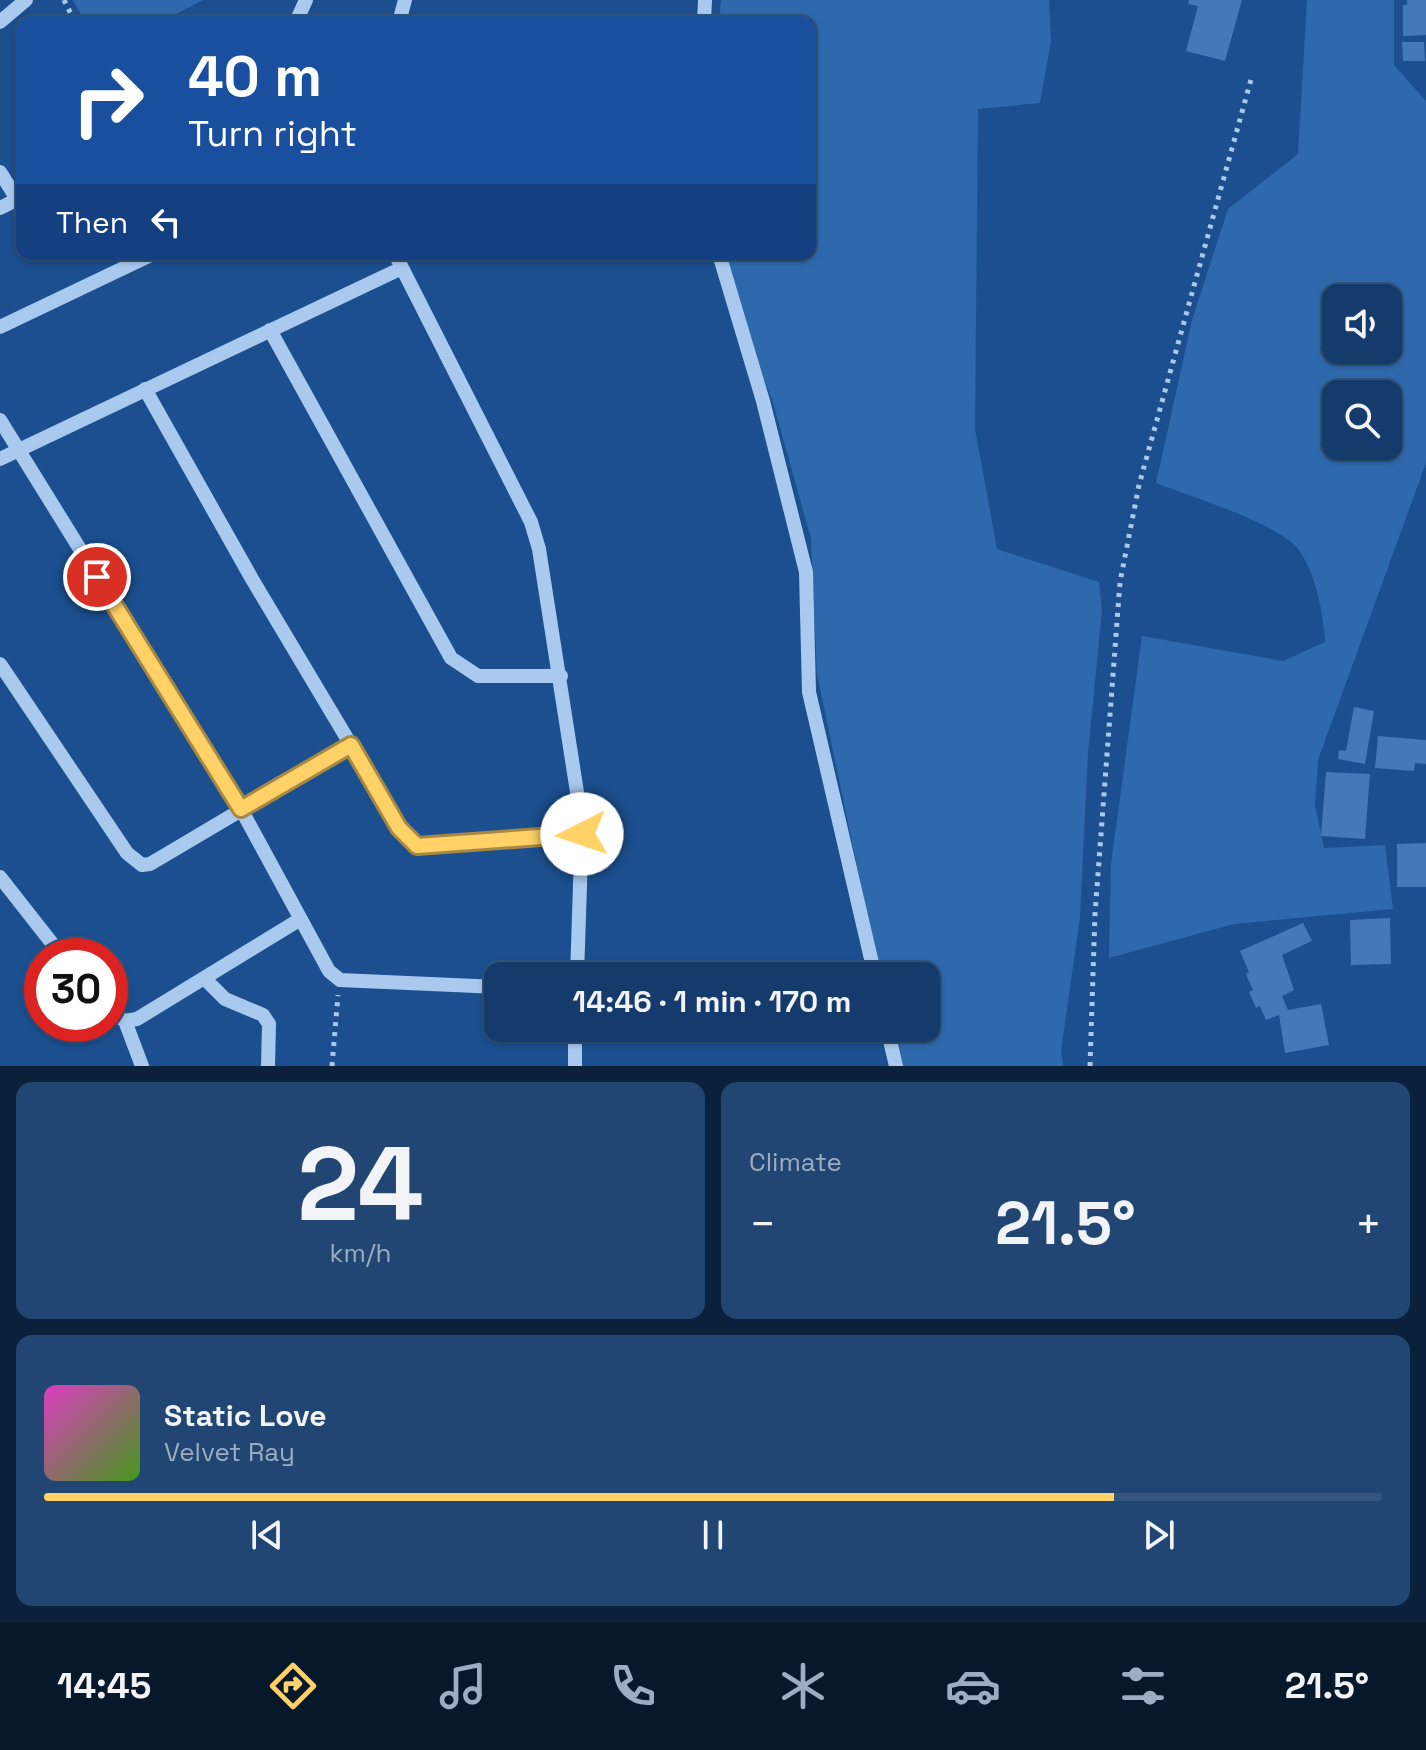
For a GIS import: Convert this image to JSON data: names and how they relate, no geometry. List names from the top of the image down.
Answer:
{
  "page": {
    "turn": ["40 m", "Turn right"],
    "then": "Then",
    "limit": "30",
    "trip": "14:46 · 1 min · 170 m",
    "tile": [
      ["24", "km/h"],
      "Climate"
    ],
    "heat": ["−", "21.5°", "+"],
    "song": ["Static Love", "Velvet Ray"],
    "tabs": ["14:45", "21.5°"]
  }
}
